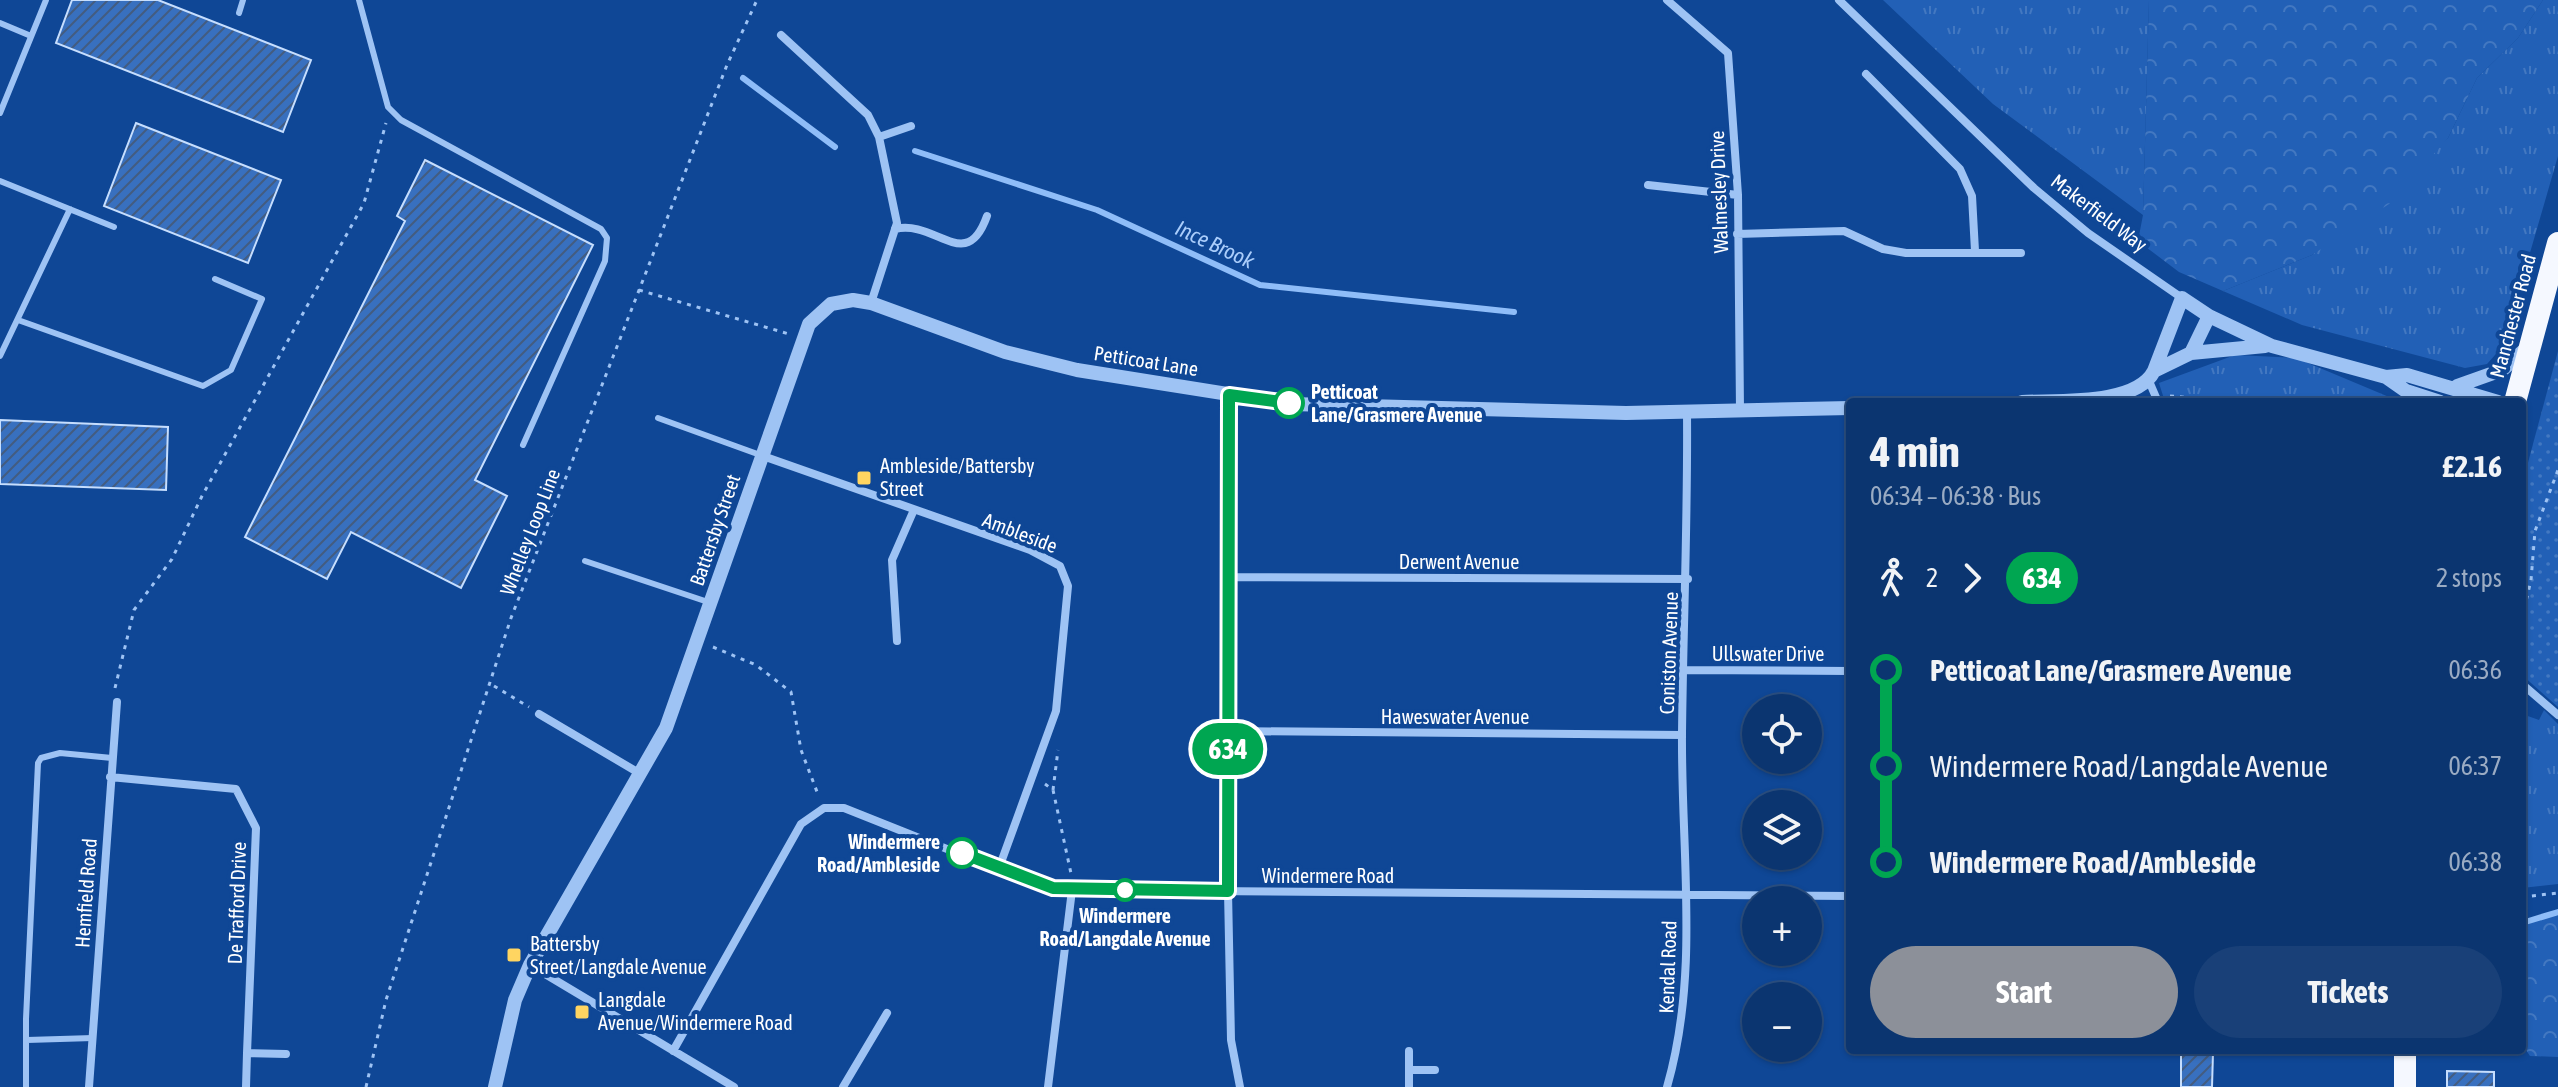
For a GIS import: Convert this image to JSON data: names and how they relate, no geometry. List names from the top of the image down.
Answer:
{
  "streets": {
    "highway": ["Manchester Road"],
    "street": [
      "Walmesley Drive",
      "Makerfield Way",
      "Petticoat Lane",
      "Battersby Street",
      "Ambleside",
      "Derwent Avenue",
      "Coniston Avenue",
      "Ullswater Drive",
      "Haweswater Avenue",
      "Windermere Road",
      "Hemfield Road",
      "De Trafford Drive",
      "Kendal Road"
    ],
    "path": ["Whelley Loop Line"]
  },
  "crossings": [
    ["Walmesley Drive", "Petticoat Lane"],
    ["Petticoat Lane", "Battersby Street"],
    ["Petticoat Lane", "Coniston Avenue"],
    ["Battersby Street", "Ambleside"],
    ["Ambleside", "Windermere Road"],
    ["Derwent Avenue", "Coniston Avenue"],
    ["Coniston Avenue", "Ullswater Drive"],
    ["Coniston Avenue", "Haweswater Avenue"],
    ["Coniston Avenue", "Windermere Road"],
    ["Coniston Avenue", "Kendal Road"],
    ["Windermere Road", "Kendal Road"],
    ["Hemfield Road", "De Trafford Drive"]
  ],
  "water": ["Ince Brook"],
  "places": {
    "other": ["Petticoat Lane/Grasmere Avenue", "Windermere Road/Ambleside", "Windermere Road/Langdale Avenue"],
    "transit": ["Ambleside/Battersby Street", "Battersby Street/Langdale Avenue", "Langdale Avenue/Windermere Road"]
  },
  "lines": ["bus line 634"],
  "page": {
    "on_map": "634",
    "heading": ["4 min", "06:34 – 06:38 · Bus", "£2.16"],
    "legs": ["2", "634", "2 stops"],
    "list": [
      {
        "name": "Petticoat Lane/Grasmere Avenue",
        "value": "06:36"
      },
      {
        "name": "Windermere Road/Langdale Avenue",
        "value": "06:37"
      },
      {
        "name": "Windermere Road/Ambleside",
        "value": "06:38"
      }
    ],
    "map_buttons": ["+", "−"],
    "buttons": ["Start", "Tickets"]
  }
}
